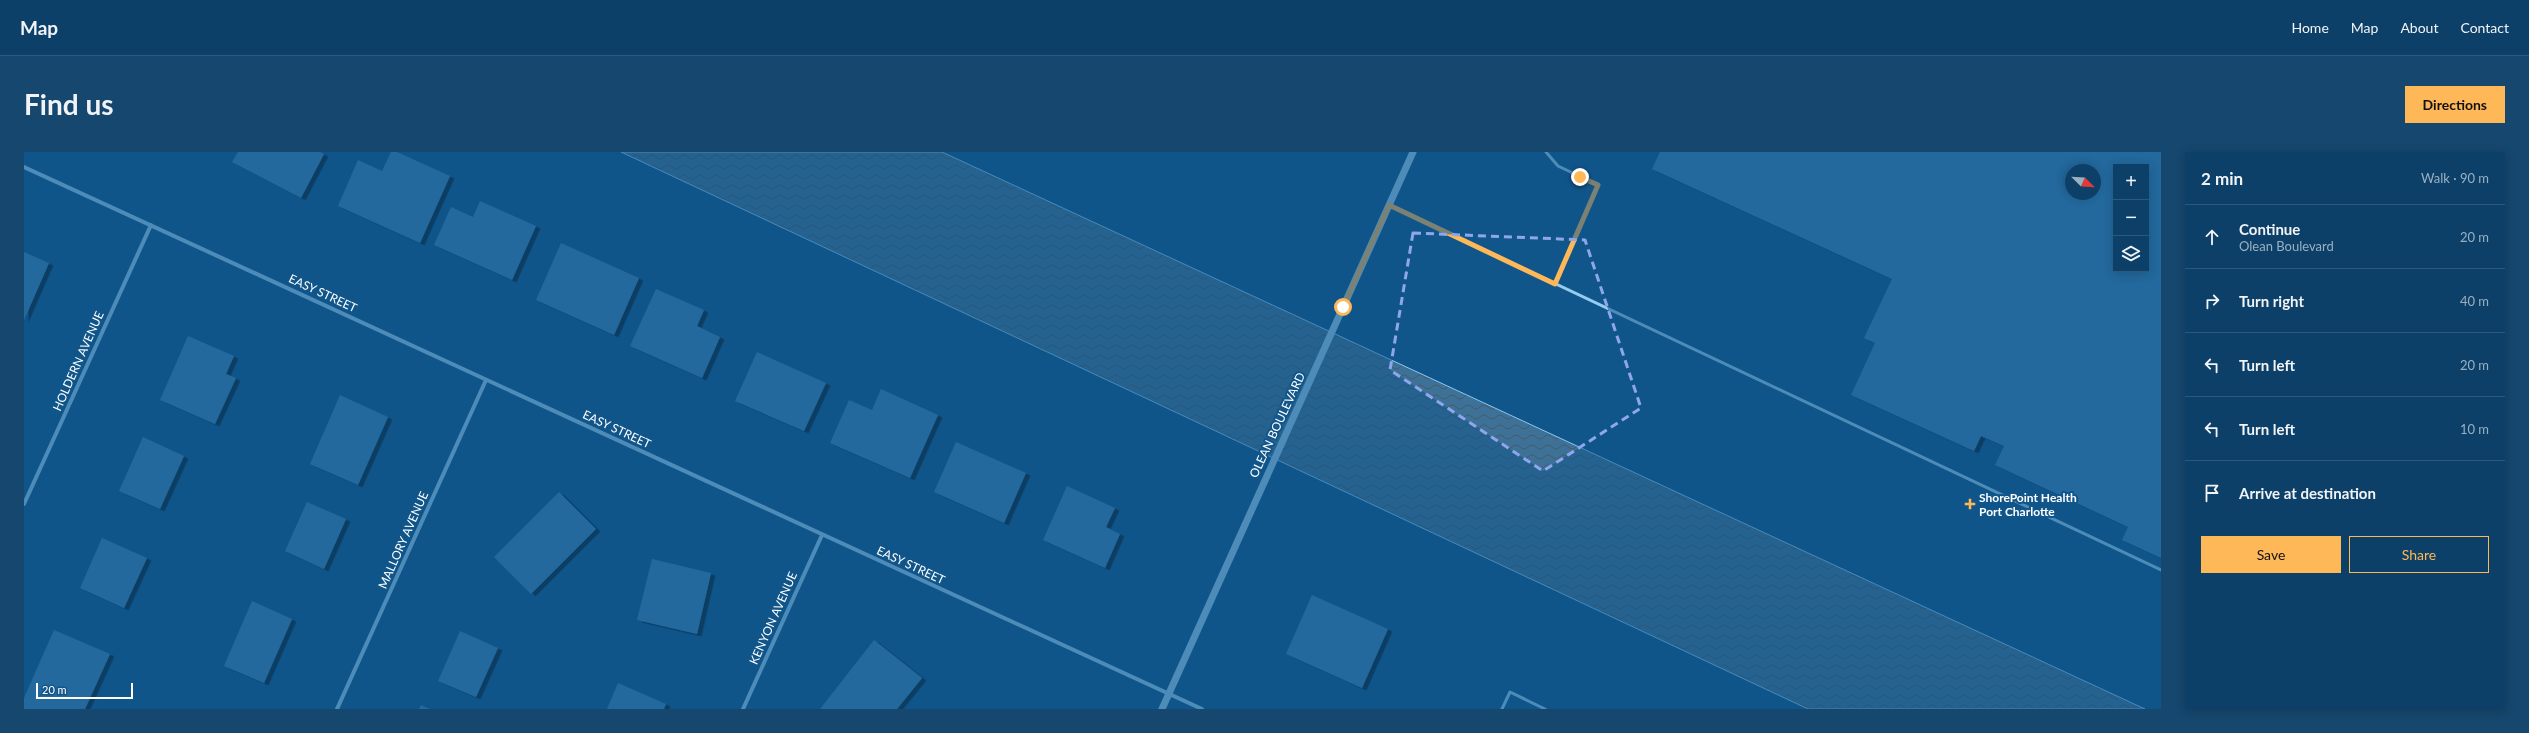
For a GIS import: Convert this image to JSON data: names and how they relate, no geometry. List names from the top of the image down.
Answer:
{
  "streets": {
    "street": [
      "EASY STREET",
      "HOLDERN AVENUE",
      "OLEAN BOULEVARD",
      "MALLORY AVENUE",
      "KENYON AVENUE"
    ]
  },
  "crossings": [
    ["EASY STREET", "HOLDERN AVENUE"],
    ["EASY STREET", "OLEAN BOULEVARD"],
    ["EASY STREET", "MALLORY AVENUE"],
    ["EASY STREET", "KENYON AVENUE"]
  ],
  "places": {
    "health": ["ShorePoint Health Port Charlotte"]
  },
  "scale_bar": "20 m",
  "north": "bottom right",
  "page": {
    "header": "Map",
    "nav": [
      "Home",
      "Map",
      "About",
      "Contact"
    ],
    "buttons": [
      "Directions",
      ["Save", "Share"]
    ],
    "title": "Find us",
    "heading": ["2 min", "Walk · 90 m"],
    "map_buttons": ["+", "−"],
    "list": [
      ["Continue", "Olean Boulevard", "20 m"],
      ["Turn right", "40 m"],
      ["Turn left", "20 m"],
      ["Turn left", "10 m"],
      "Arrive at destination"
    ],
    "scale": "20 m"
  }
}
